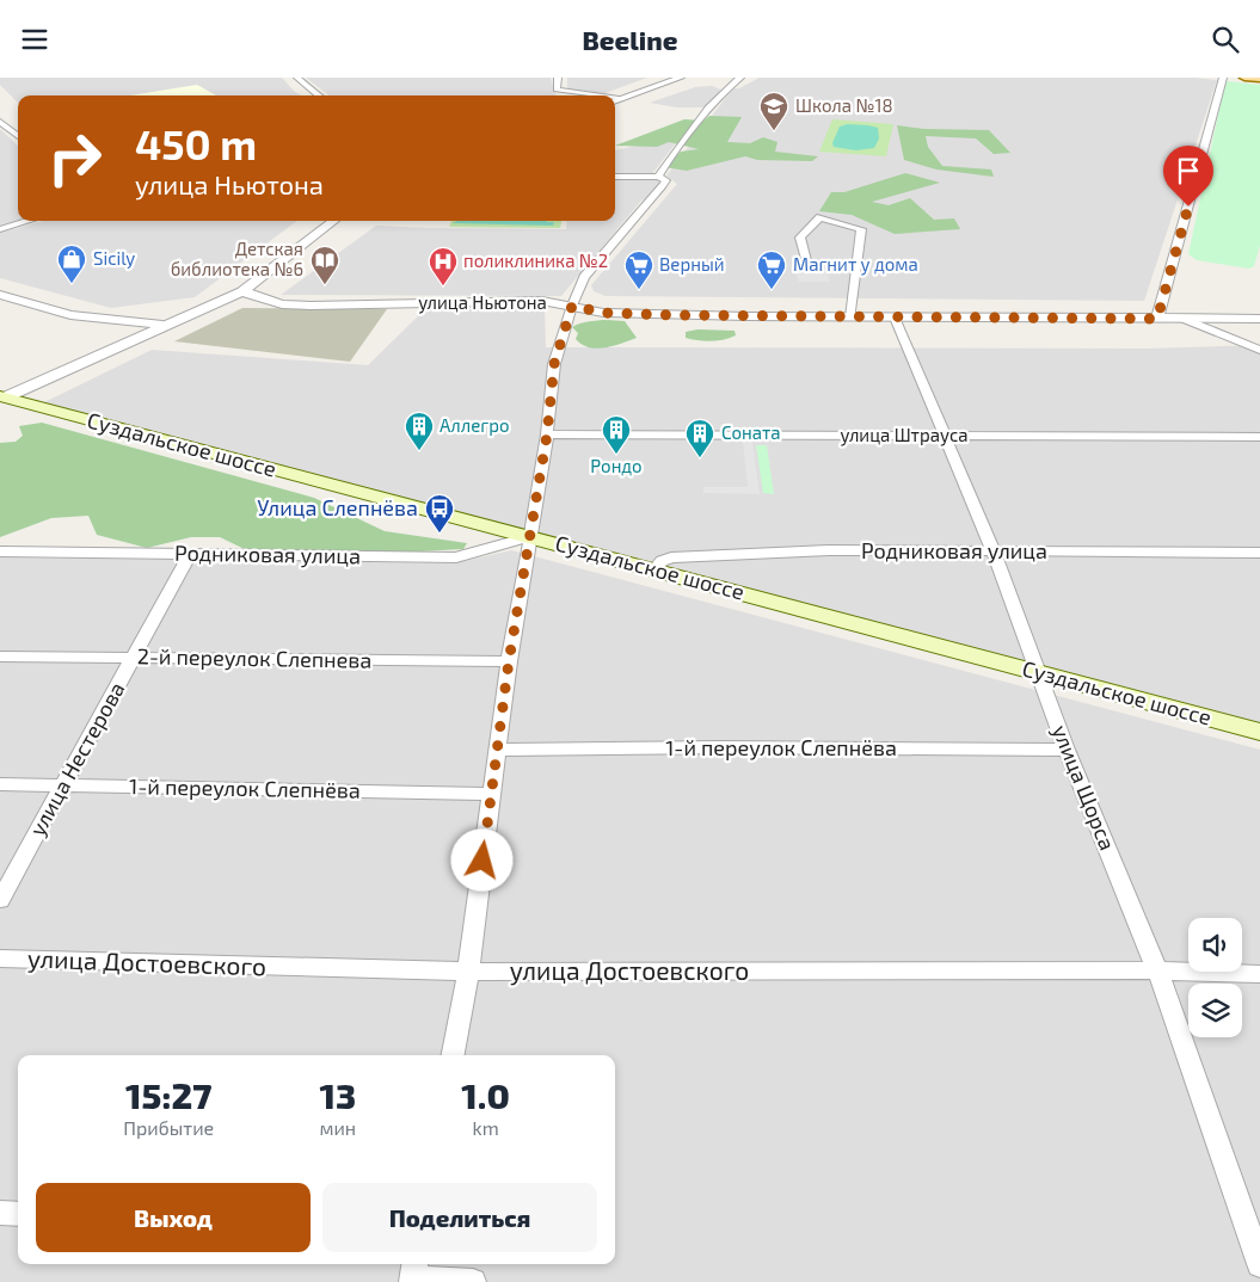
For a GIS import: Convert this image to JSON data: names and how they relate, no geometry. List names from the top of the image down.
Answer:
{
  "streets": {
    "main road": ["Суздальское шоссе"],
    "street": [
      "улица Ньютона",
      "улица Штрауса",
      "Родниковая улица",
      "2-й переулок Слепнева",
      "1-й переулок Слепнёва",
      "улица Нестерова",
      "улица Щорса",
      "улица Достоевского"
    ]
  },
  "crossings": [
    ["улица Ньютона", "улица Щорса"],
    ["улица Штрауса", "улица Щорса"],
    ["Суздальское шоссе", "Родниковая улица"],
    ["Суздальское шоссе", "улица Щорса"],
    ["Родниковая улица", "улица Нестерова"],
    ["Родниковая улица", "улица Щорса"],
    ["2-й переулок Слепнева", "улица Нестерова"],
    ["1-й переулок Слепнёва", "улица Нестерова"],
    ["1-й переулок Слепнёва", "улица Щорса"],
    ["улица Щорса", "улица Достоевского"]
  ],
  "places": {
    "school or university": ["Школа №18"],
    "shop": ["Sicily"],
    "library": ["Детская библиотека №6"],
    "hospital": ["поликлиника №2"],
    "supermarket": ["Верный", "Магнит у дома"],
    "building": ["Аллегро", "Рондо", "Соната"],
    "bus stop": ["Улица Слепнёва"]
  },
  "page": {
    "header": "Beeline",
    "turn": ["450 m", "улица Ньютона"],
    "eta": [
      "15:27",
      "Прибытие",
      "13",
      "мин",
      "1.0",
      "km"
    ],
    "buttons": ["Выход", "Поделиться"]
  }
}
